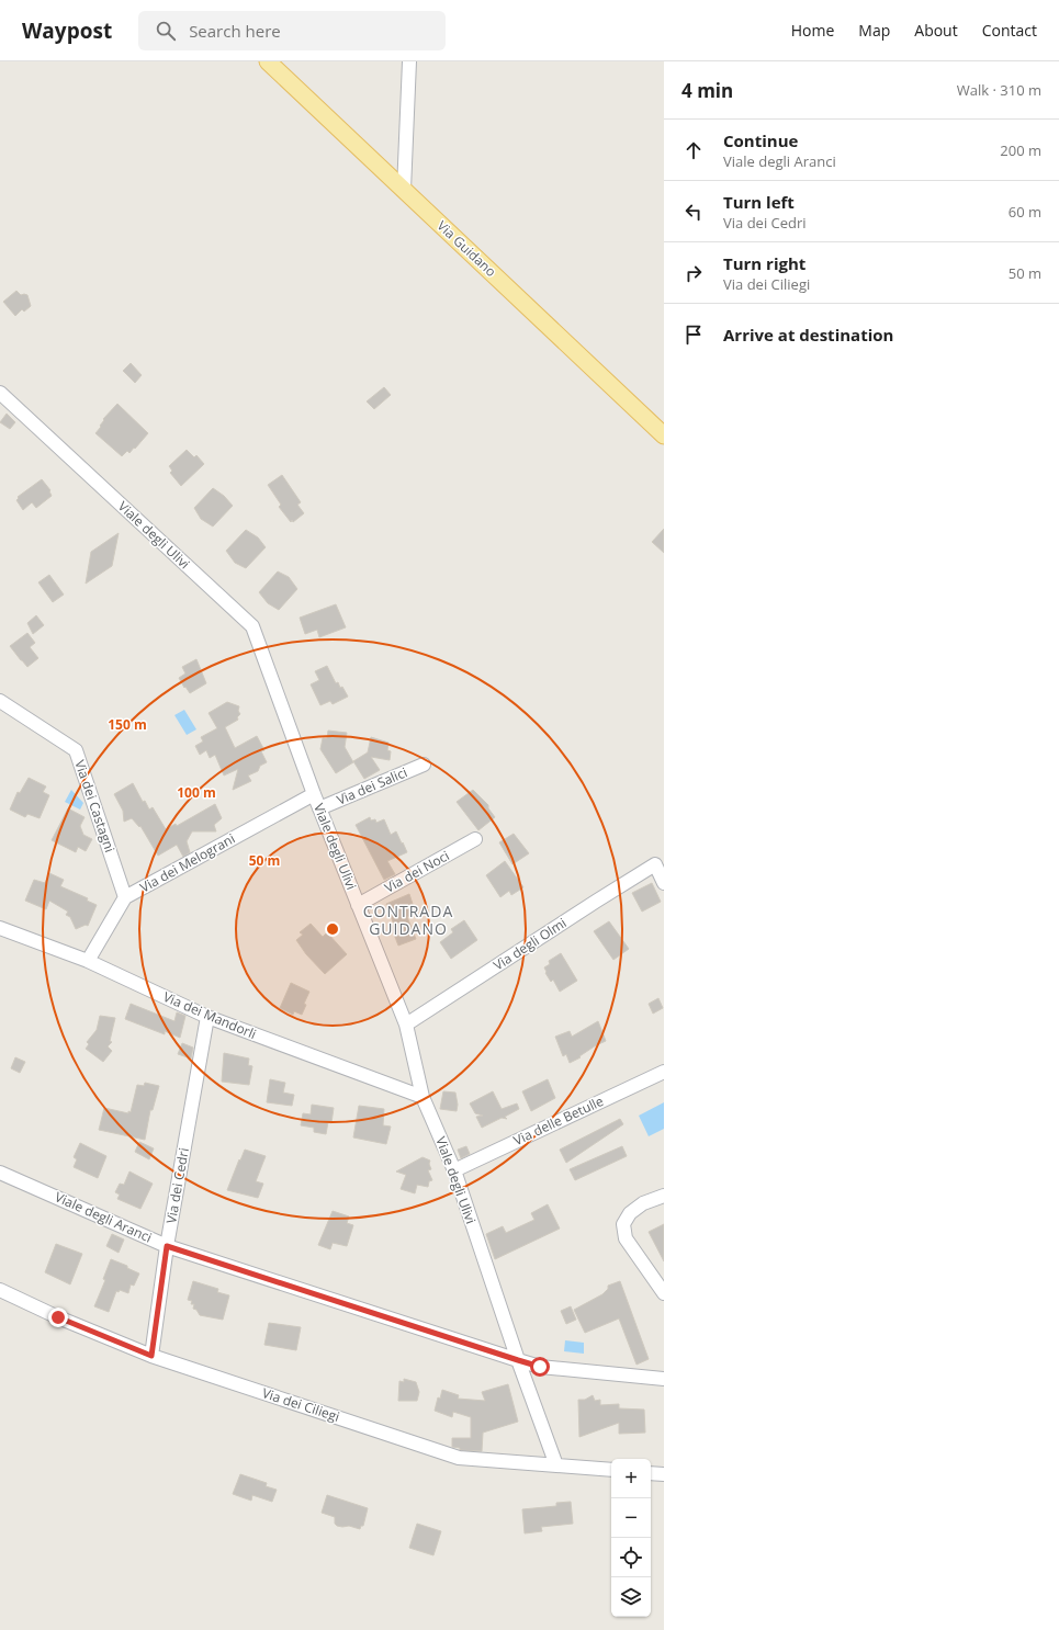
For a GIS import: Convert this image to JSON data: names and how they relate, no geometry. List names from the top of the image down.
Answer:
{
  "streets": {
    "main road": ["Via Guidano"],
    "street": [
      "Viale degli Ulivi",
      "Via dei Salici",
      "Via dei Castagni",
      "Via dei Melograni",
      "Via dei Noci",
      "Via degli Olmi",
      "Via dei Mandorli",
      "Via delle Betulle",
      "Via dei Cedri",
      "Viale degli Aranci",
      "Via dei Ciliegi"
    ]
  },
  "crossings": [
    ["Viale degli Ulivi", "Via dei Salici"],
    ["Viale degli Ulivi", "Via dei Melograni"],
    ["Viale degli Ulivi", "Via dei Noci"],
    ["Viale degli Ulivi", "Via degli Olmi"],
    ["Viale degli Ulivi", "Via dei Mandorli"],
    ["Viale degli Ulivi", "Via delle Betulle"],
    ["Viale degli Ulivi", "Viale degli Aranci"],
    ["Viale degli Ulivi", "Via dei Ciliegi"],
    ["Via dei Castagni", "Via dei Melograni"],
    ["Via dei Melograni", "Via dei Mandorli"],
    ["Via dei Mandorli", "Via dei Cedri"],
    ["Via dei Cedri", "Viale degli Aranci"],
    ["Via dei Cedri", "Via dei Ciliegi"]
  ],
  "districts": ["CONTRADA GUIDANO"],
  "page": {
    "header": "Waypost",
    "search": "Search here",
    "nav": [
      "Home",
      "Map",
      "About",
      "Contact"
    ],
    "heading": ["4 min", "Walk · 310 m"],
    "list": [
      ["Continue", "Viale degli Aranci", "200 m"],
      ["Turn left", "Via dei Cedri", "60 m"],
      ["Turn right", "Via dei Ciliegi", "50 m"],
      "Arrive at destination"
    ],
    "map_buttons": ["+", "−"]
  },
  "rings": ["150 m", "100 m", "50 m"]
}
